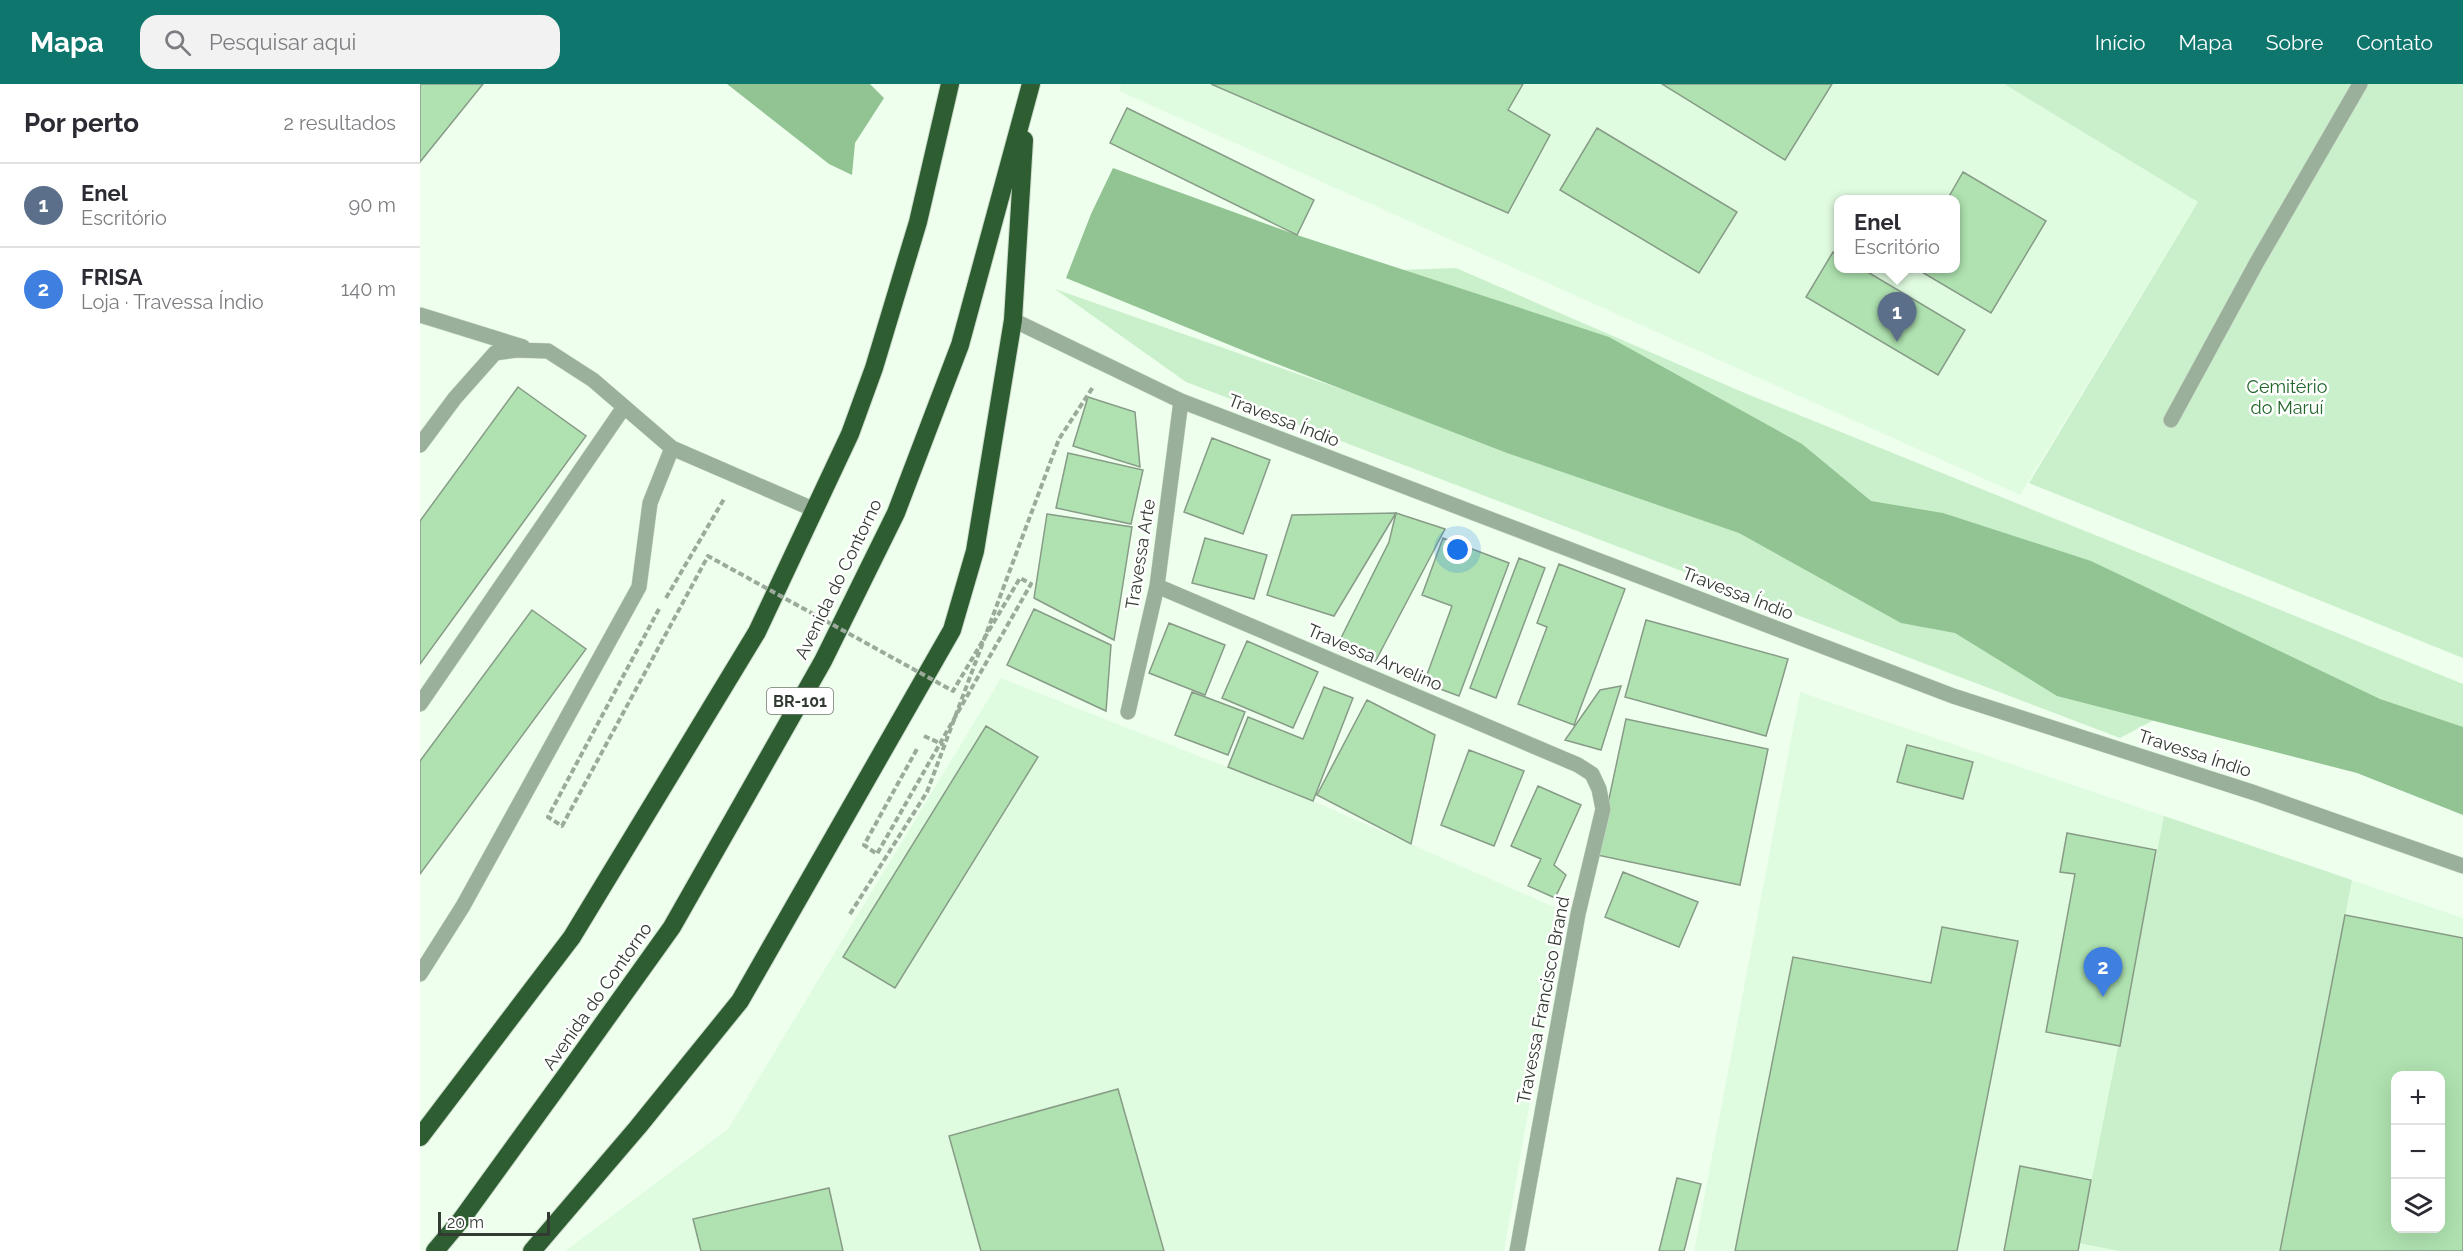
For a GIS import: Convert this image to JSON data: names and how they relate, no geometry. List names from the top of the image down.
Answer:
{
  "streets": {
    "highway": ["Avenida do Contorno", "BR-101"],
    "street": [
      "Travessa Índio",
      "Travessa Arte",
      "Travessa Arvelino",
      "Travessa Francisco Brand"
    ]
  },
  "crossings": [
    ["Travessa Índio", "Travessa Arte"],
    ["Travessa Arte", "Travessa Arvelino"],
    ["Travessa Arvelino", "Travessa Francisco Brand"]
  ],
  "parks": ["Cemitério do Maruí"],
  "scale_bar": "20 m",
  "page": {
    "header": "Mapa",
    "search": "Pesquisar aqui",
    "nav": [
      "Início",
      "Mapa",
      "Sobre",
      "Contato"
    ],
    "heading": ["Por perto", "2 resultados"],
    "list": [
      {
        "mark": "1",
        "name": "Enel",
        "note": "Escritório",
        "value": "90 m"
      },
      {
        "mark": "2",
        "name": "FRISA",
        "note": "Loja · Travessa Índio",
        "value": "140 m"
      }
    ],
    "popup": ["Enel", "Escritório"],
    "pins": ["1", "2"],
    "map_buttons": ["+", "−"],
    "scale": "20 m"
  }
}
